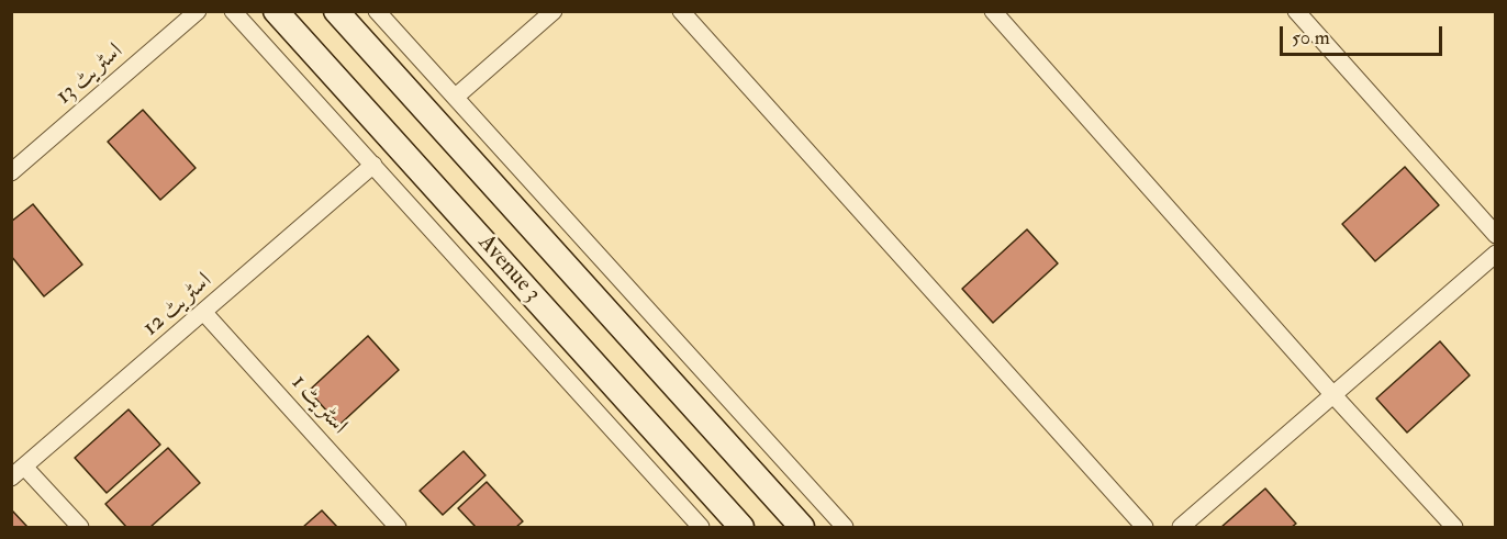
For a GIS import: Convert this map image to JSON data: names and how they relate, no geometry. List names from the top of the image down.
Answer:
{
  "streets": {
    "main road": ["Avenue 3"],
    "street": ["اسٹریٹ 13", "اسٹریٹ 12", "اسٹریٹ 1"]
  },
  "crossings": [
    ["اسٹریٹ 12", "اسٹریٹ 1"]
  ],
  "scale_bar": "50 m"
}
